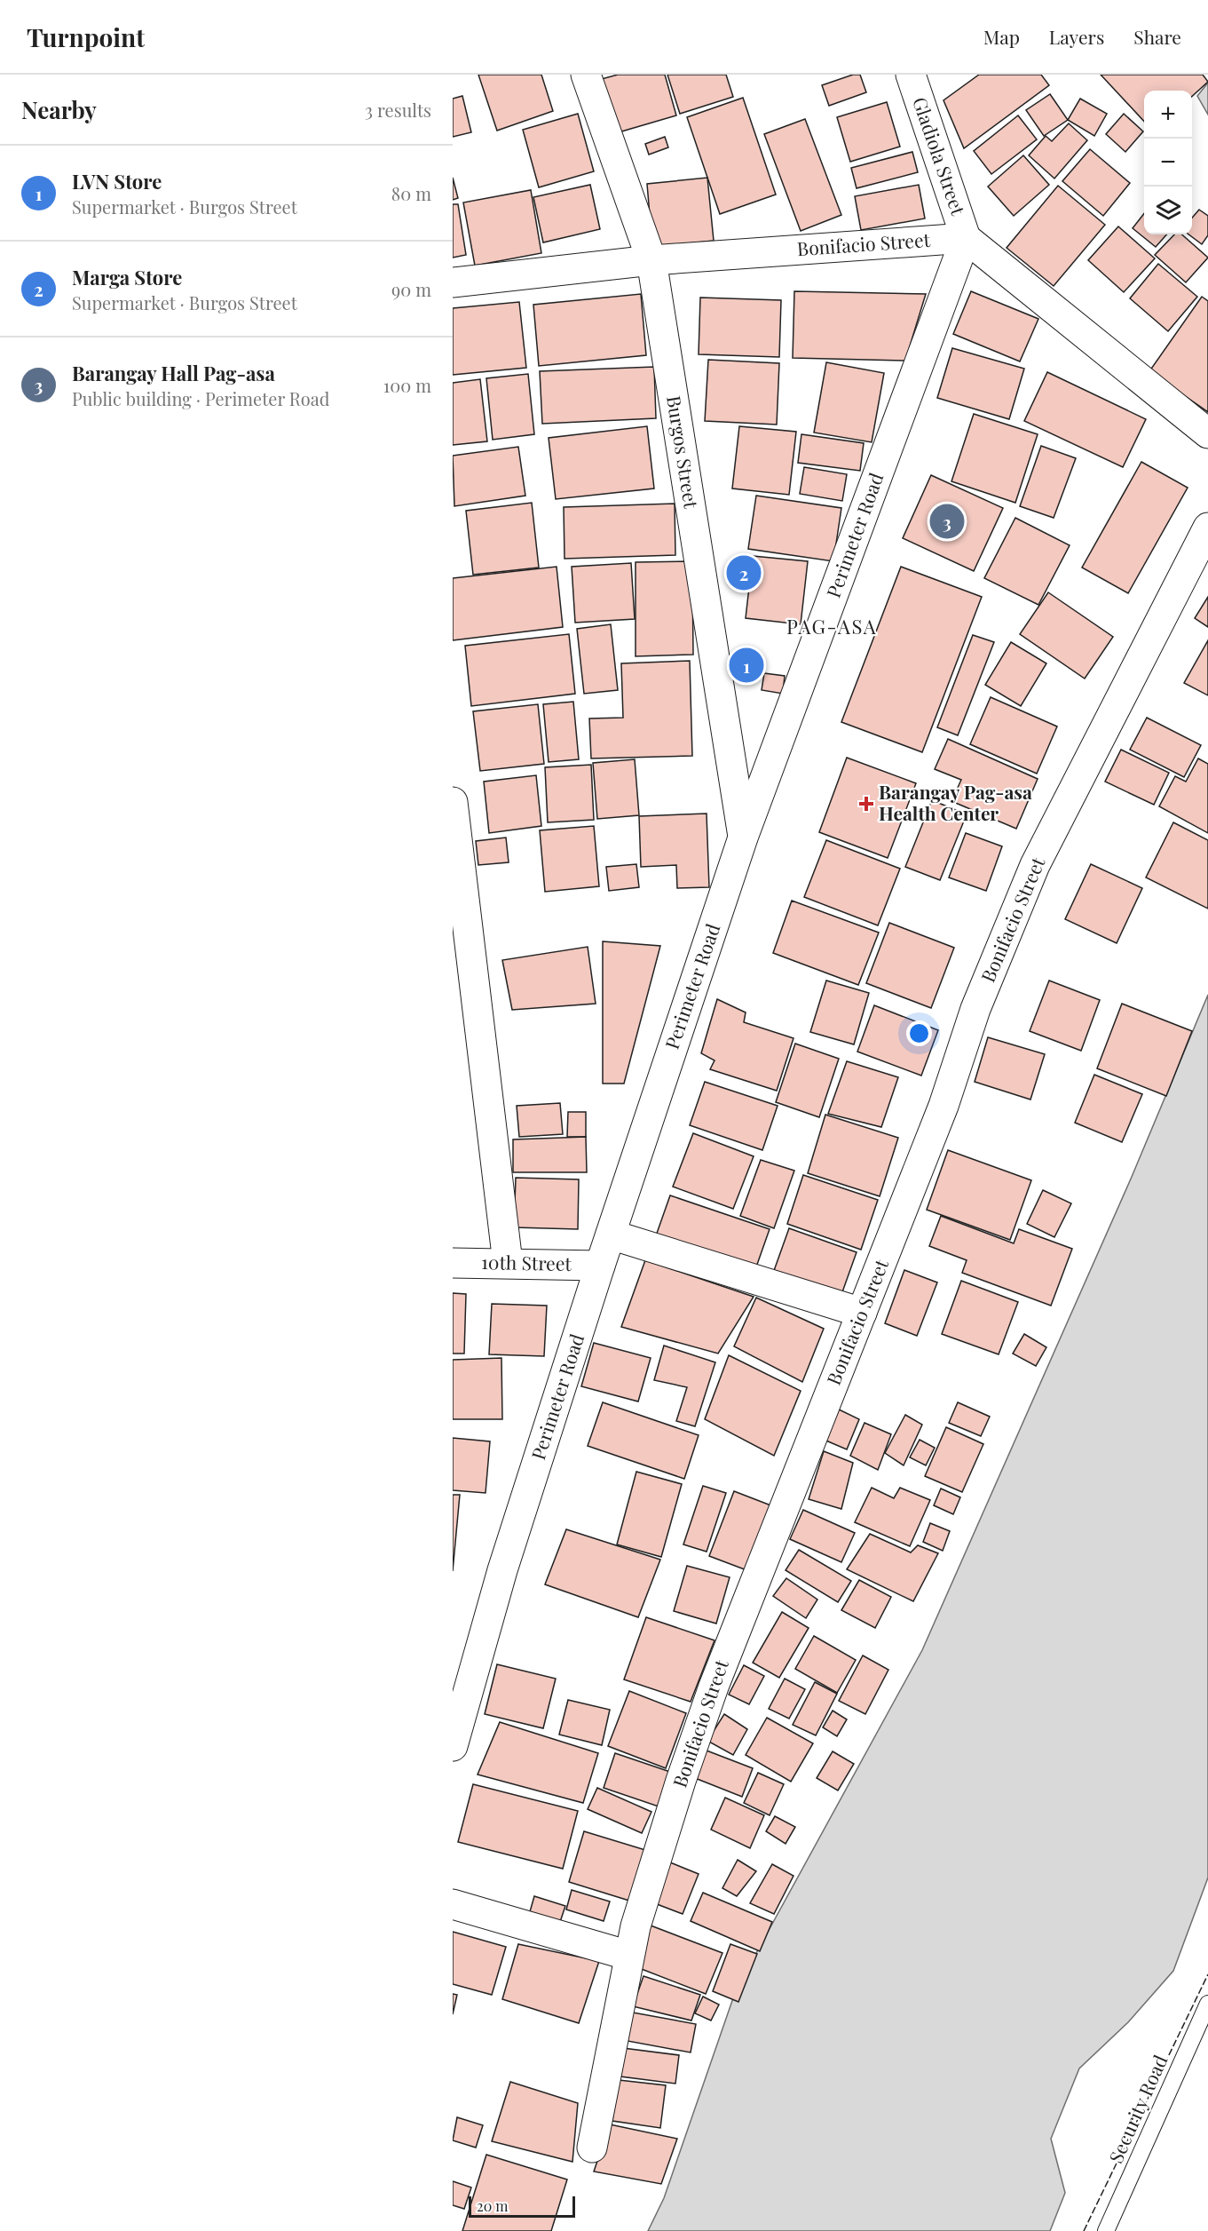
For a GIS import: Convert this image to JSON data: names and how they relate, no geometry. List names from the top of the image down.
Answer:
{
  "streets": {
    "street": [
      "Gladiola Street",
      "Bonifacio Street",
      "Burgos Street",
      "Perimeter Road",
      "10th Street"
    ],
    "lane": ["Security Road"]
  },
  "crossings": [
    ["Gladiola Street", "Bonifacio Street"],
    ["Gladiola Street", "Perimeter Road"],
    ["Bonifacio Street", "Burgos Street"],
    ["Bonifacio Street", "Perimeter Road"],
    ["Burgos Street", "Perimeter Road"],
    ["Perimeter Road", "10th Street"]
  ],
  "districts": ["PAG-ASA"],
  "places": {
    "health": ["Barangay Pag-asa Health Center"]
  },
  "scale_bar": "20 m",
  "page": {
    "header": "Turnpoint",
    "nav": ["Map", "Layers", "Share"],
    "heading": ["Nearby", "3 results"],
    "map_buttons": ["+", "−"],
    "list": [
      {
        "mark": "1",
        "name": "LVN Store",
        "note": "Supermarket · Burgos Street",
        "value": "80 m"
      },
      {
        "mark": "2",
        "name": "Marga Store",
        "note": "Supermarket · Burgos Street",
        "value": "90 m"
      },
      {
        "mark": "3",
        "name": "Barangay Hall Pag-asa",
        "note": "Public building · Perimeter Road",
        "value": "100 m"
      }
    ],
    "pins": ["3", "2", "1"],
    "scale": "20 m"
  }
}
